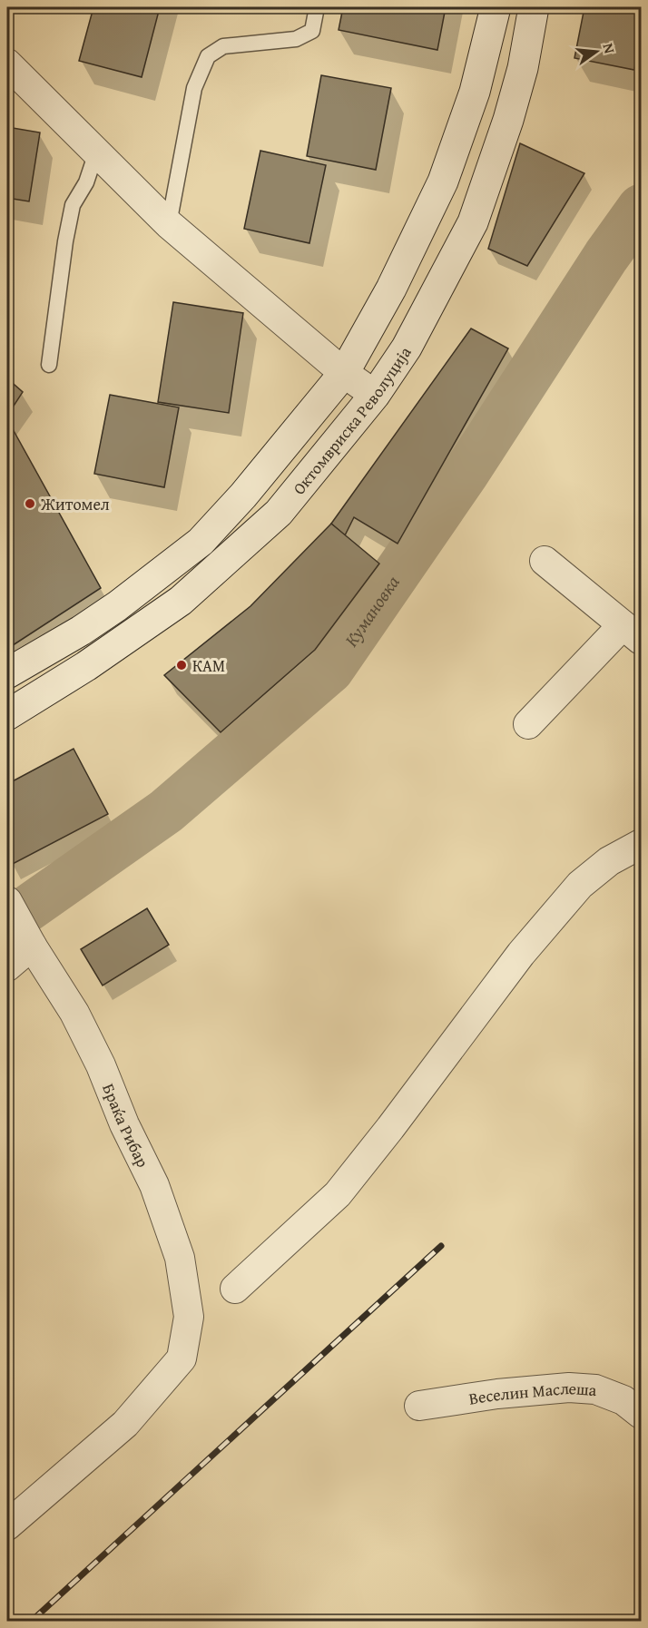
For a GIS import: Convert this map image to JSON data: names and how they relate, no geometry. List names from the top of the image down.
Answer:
{
  "streets": {
    "street": ["Октомвриска Револуција", "Браќа Рибар", "Веселин Маслеша"]
  },
  "water": ["Кумановка"],
  "places": ["Житомел", "КАМ"],
  "north": "right"
}
